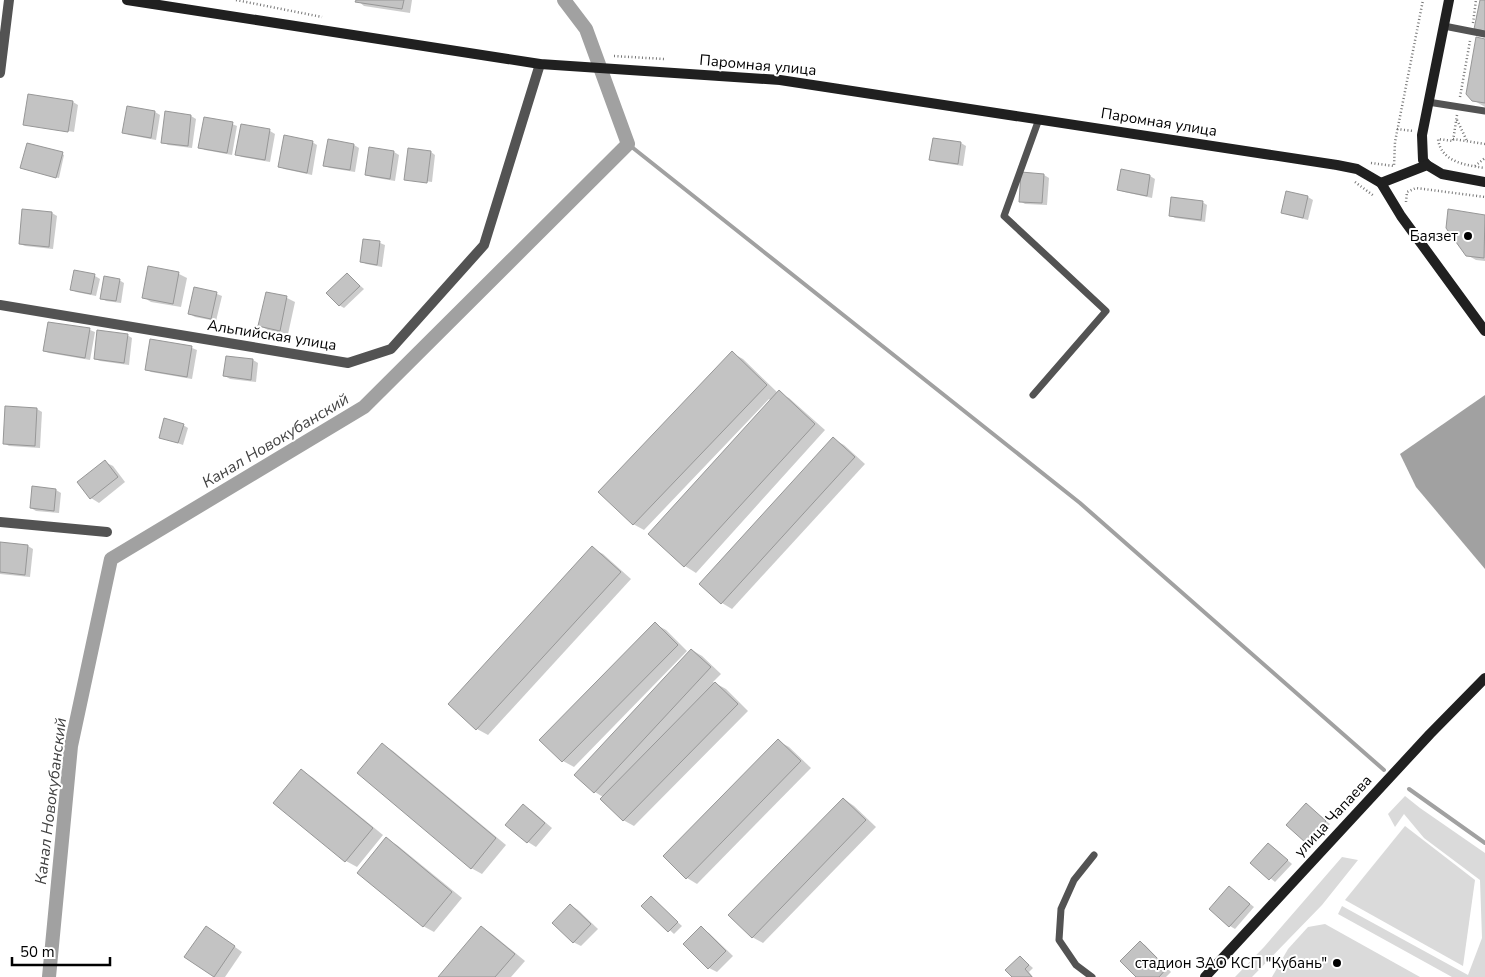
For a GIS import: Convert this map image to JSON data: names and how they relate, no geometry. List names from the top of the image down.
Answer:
{
  "streets": {
    "main road": ["Паромная улица", "улица Чапаева"],
    "street": ["Альпийская улица"]
  },
  "crossings": [
    ["Паромная улица", "Альпийская улица"]
  ],
  "water": ["Канал Новокубанский"],
  "places": ["Баязет", "стадион ЗАО КСП \"Кубань\""],
  "scale_bar": "50 m"
}
